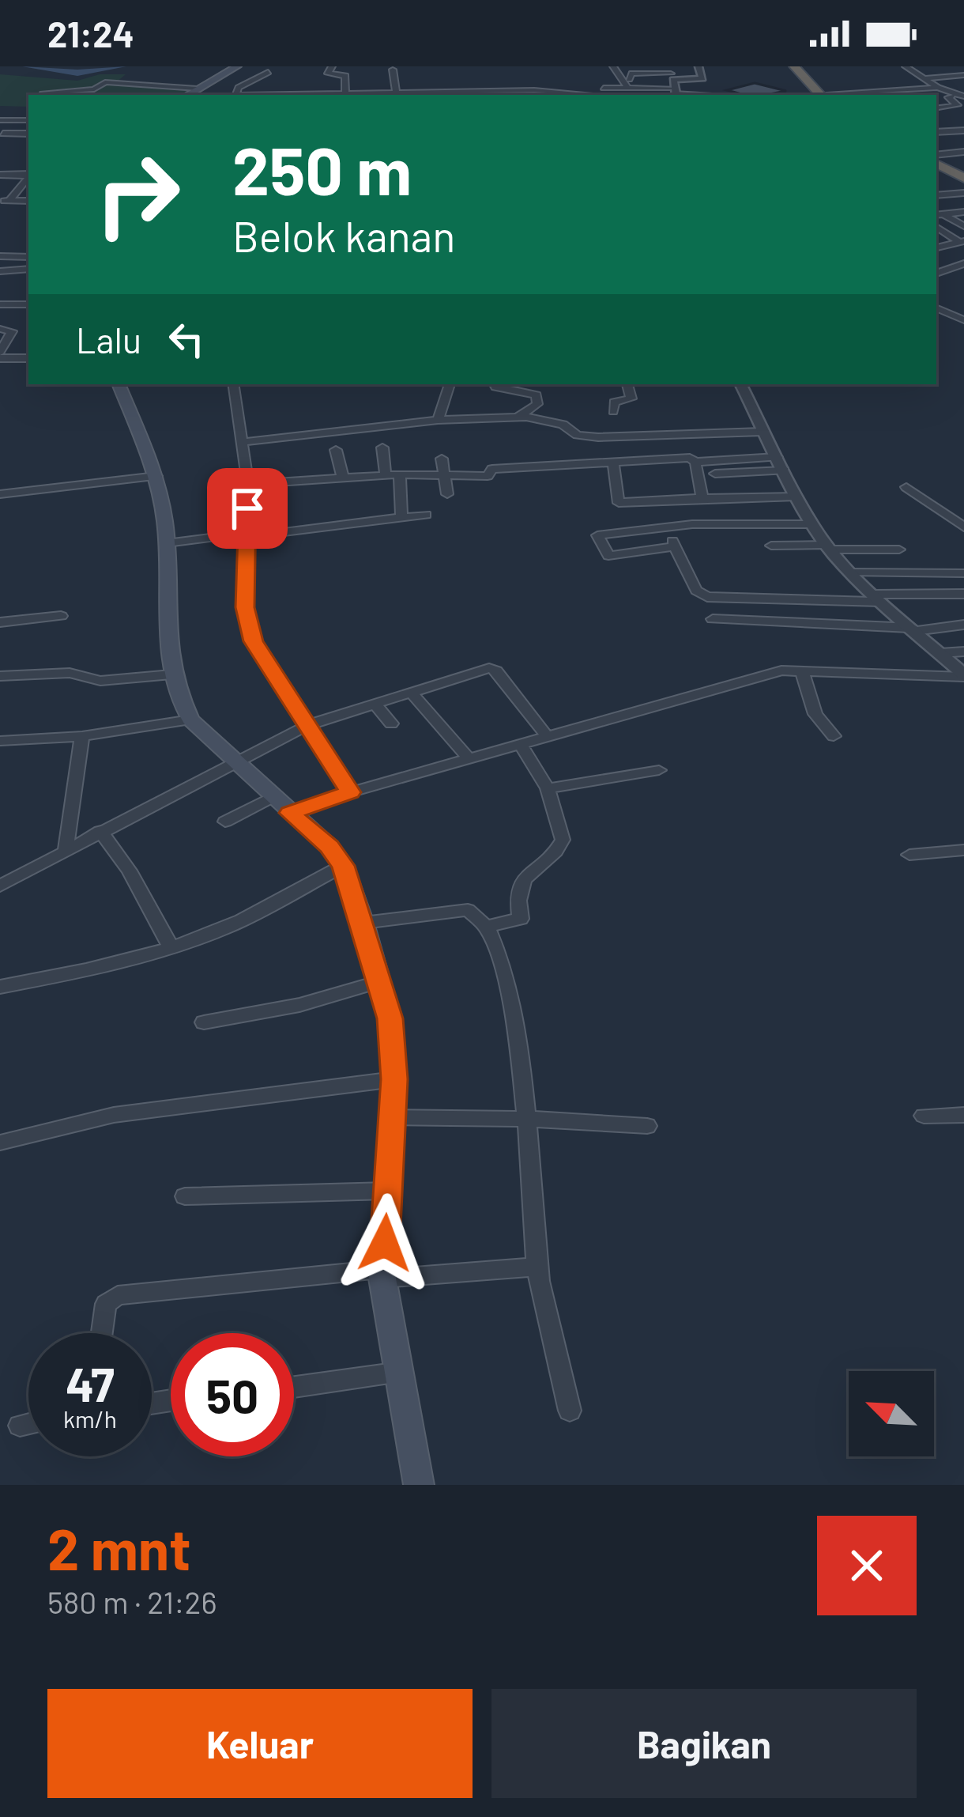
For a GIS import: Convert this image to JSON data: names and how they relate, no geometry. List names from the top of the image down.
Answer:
{
  "north": "top left",
  "page": {
    "status": "21:24",
    "turn": ["250 m", "Belok kanan"],
    "then": "Lalu",
    "speed": "47 km/h",
    "limit": "50",
    "heading": ["2 mnt", "580 m · 21:26"],
    "buttons": ["Keluar", "Bagikan"]
  }
}
